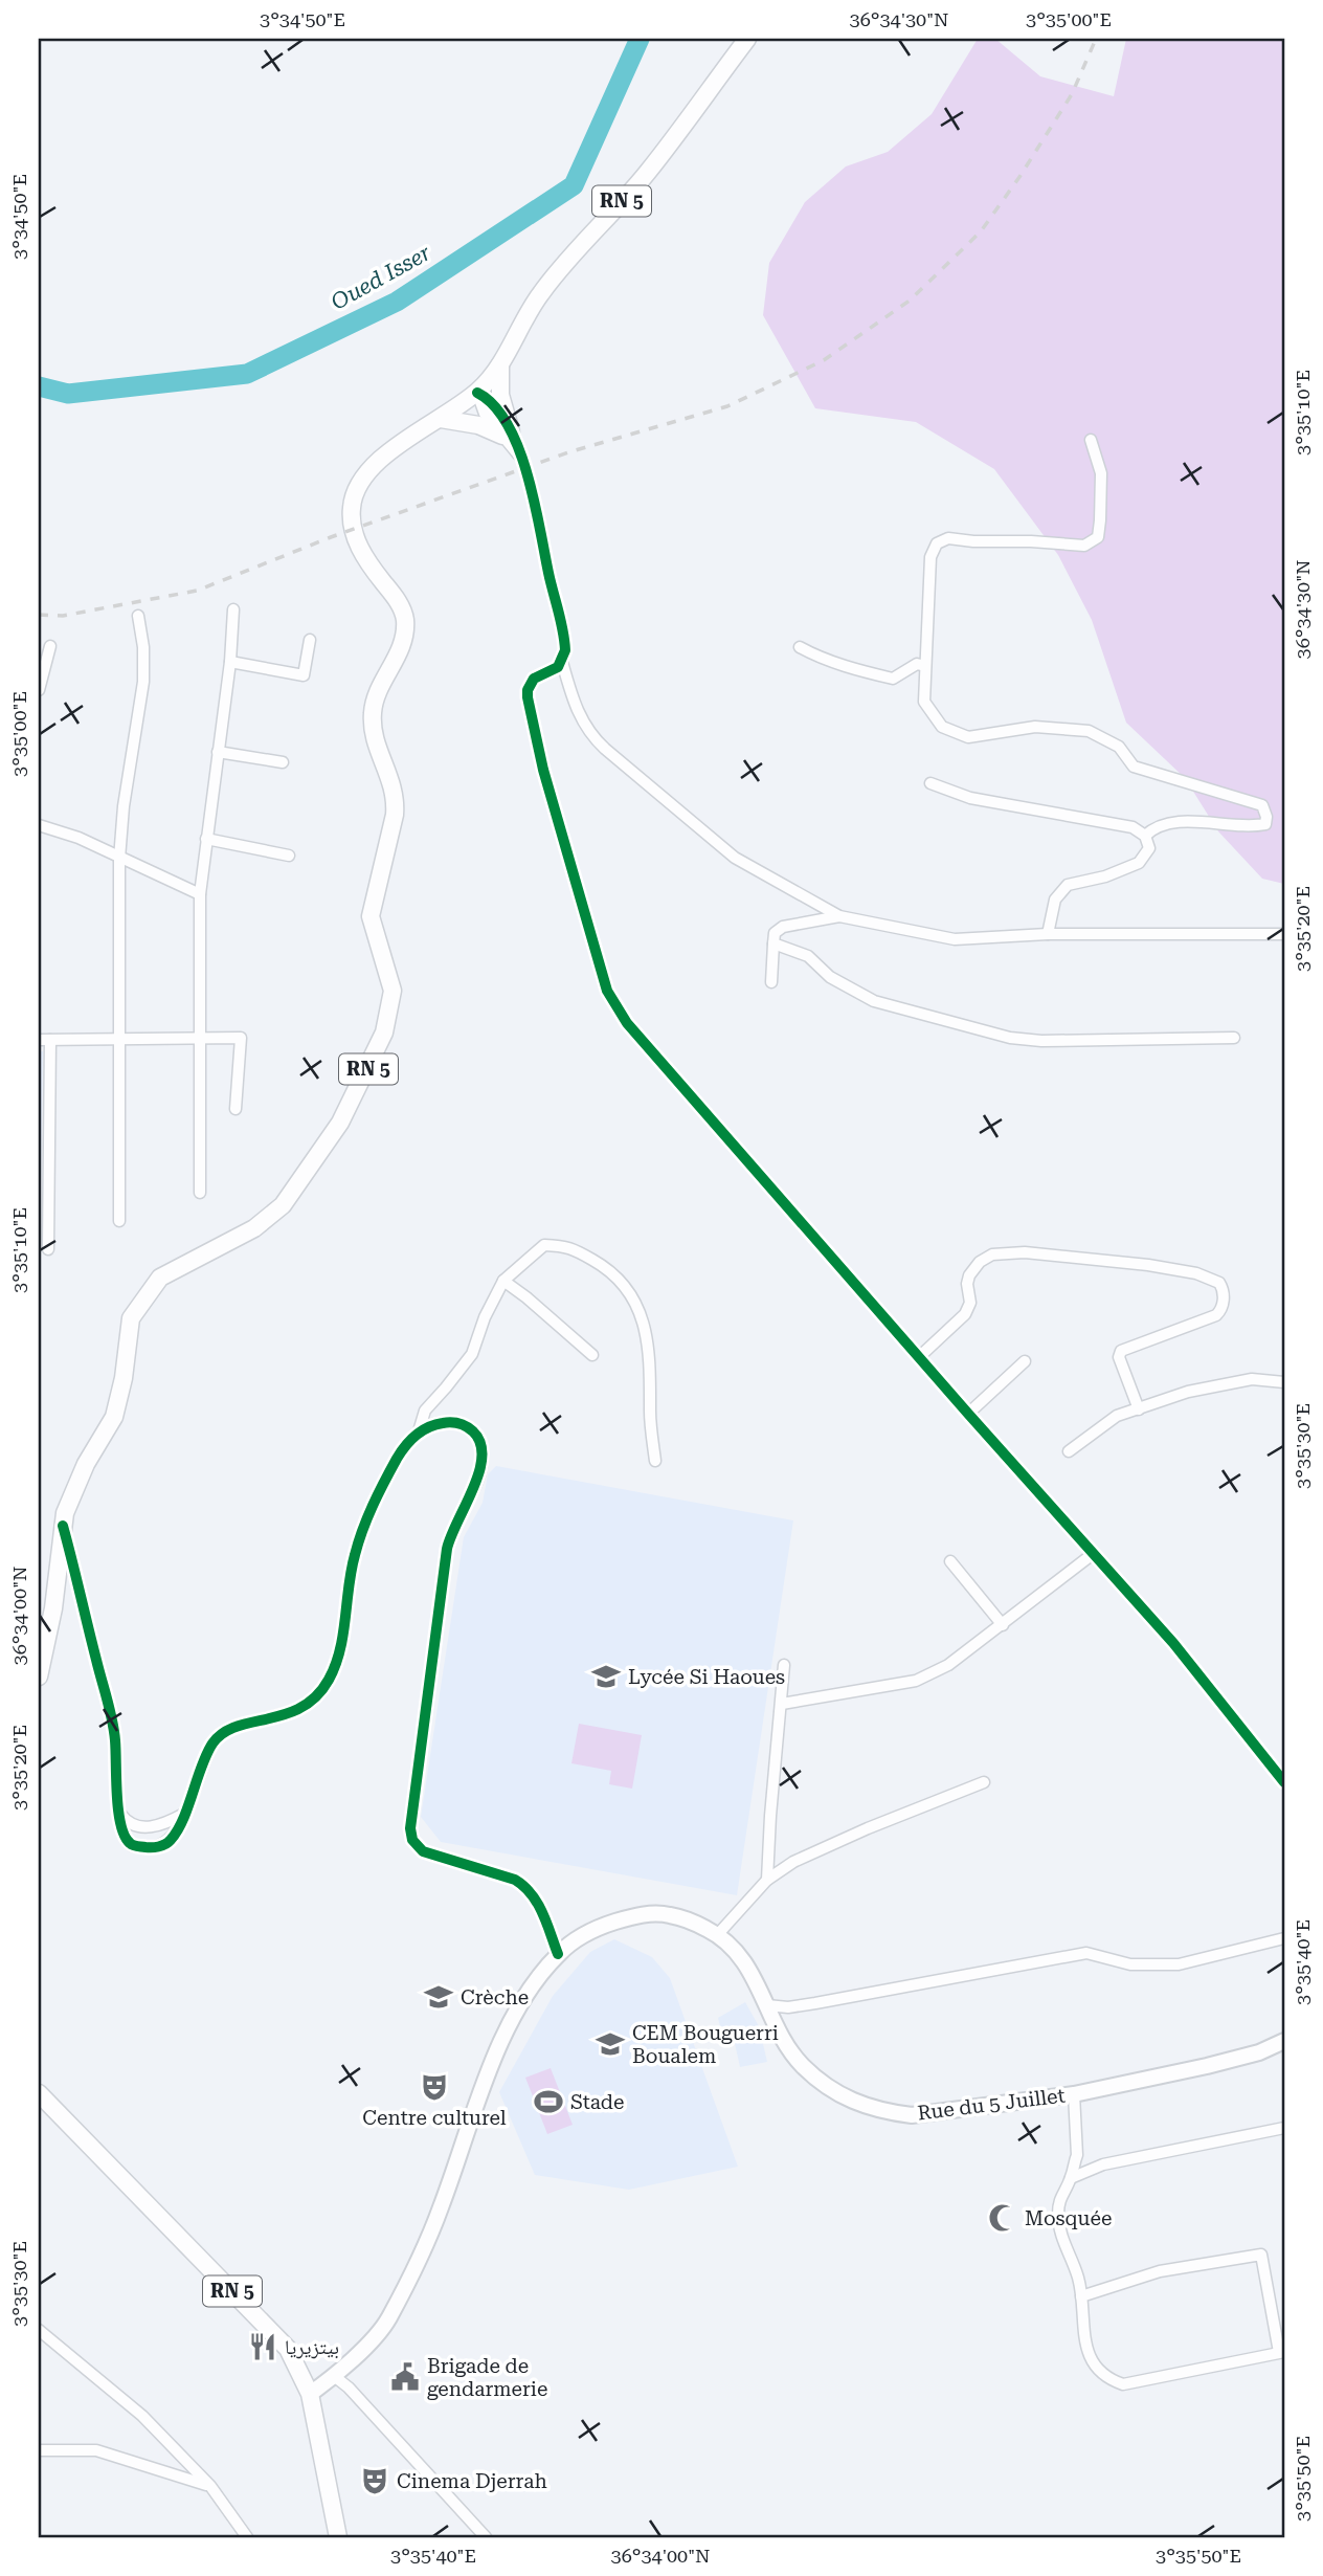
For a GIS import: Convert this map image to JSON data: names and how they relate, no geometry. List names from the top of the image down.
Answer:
{
  "streets": {
    "main road": ["RN 5"],
    "street": ["Rue du 5 Juillet"]
  },
  "crossings": [
    ["RN 5", "Rue du 5 Juillet"]
  ],
  "water": ["Oued Isser"],
  "places": {
    "school or university": ["Lycée Si Haoues", "Crèche", "CEM Bouguerri Boualem"],
    "theatre": ["Centre culturel", "Cinema Djerrah"],
    "sports": ["Stade"],
    "mosque": ["Mosquée"],
    "restaurant": ["بيتزيريا"],
    "public building": ["Brigade de gendarmerie"]
  },
  "coordinates": [
    "3°34'50\"E",
    "36°34'30\"N",
    "3°35'00\"E",
    "3°35'10\"E",
    "3°35'20\"E",
    "3°35'30\"E",
    "36°34'00\"N",
    "3°35'40\"E",
    "3°35'50\"E"
  ]
}
